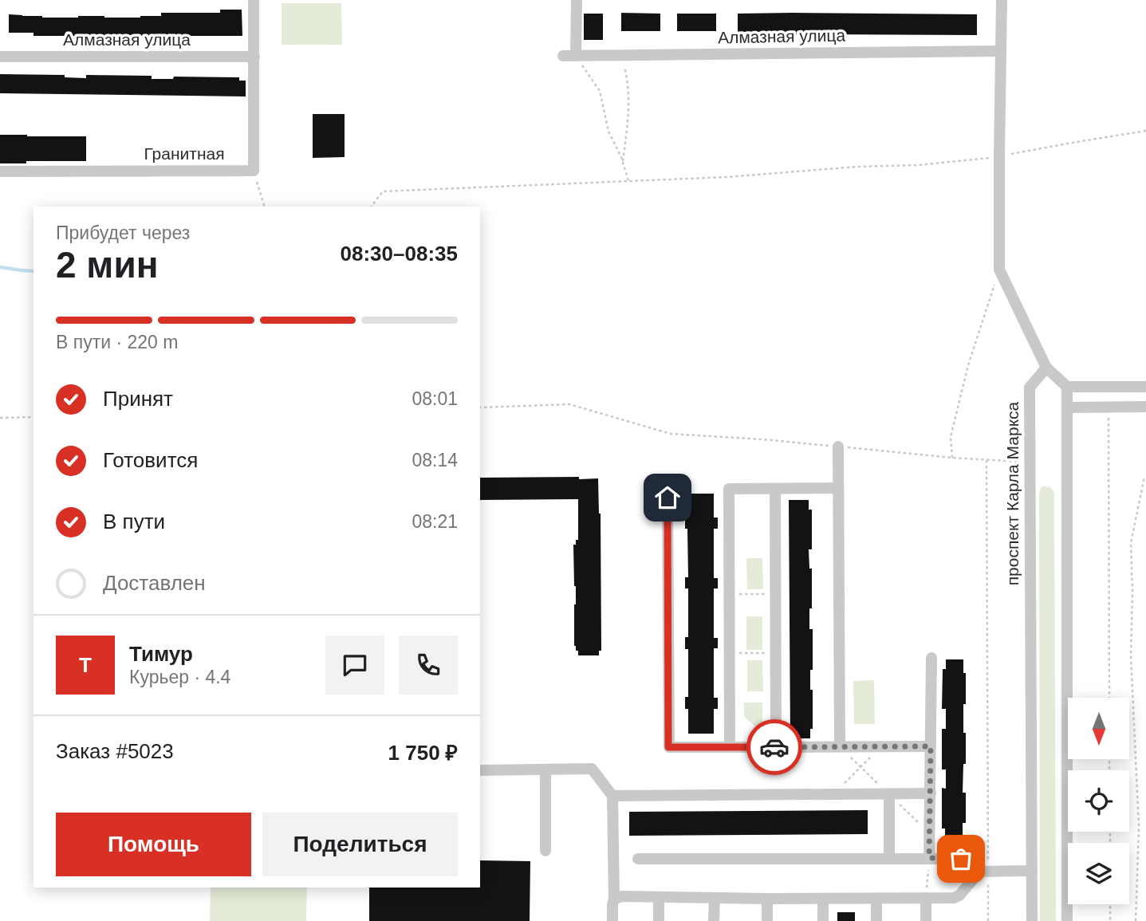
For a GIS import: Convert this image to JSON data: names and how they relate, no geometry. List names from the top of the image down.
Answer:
{
  "streets": {
    "street": ["Алмазная улица", "Гранитная", "проспект Карла Маркса"]
  },
  "north": "bottom",
  "page": {
    "heading": ["2 мин", "Прибудет через", "08:30–08:35"],
    "panel": [
      "Тимур",
      "Курьер · 4.4",
      "Заказ #5023",
      "1 750 ₽"
    ],
    "bar": "В пути · 220 m",
    "list": [
      ["Принят", "08:01"],
      ["Готовится", "08:14"],
      ["В пути", "08:21"],
      "Доставлен"
    ],
    "round": "Т",
    "buttons": ["Помощь", "Поделиться"]
  }
}
